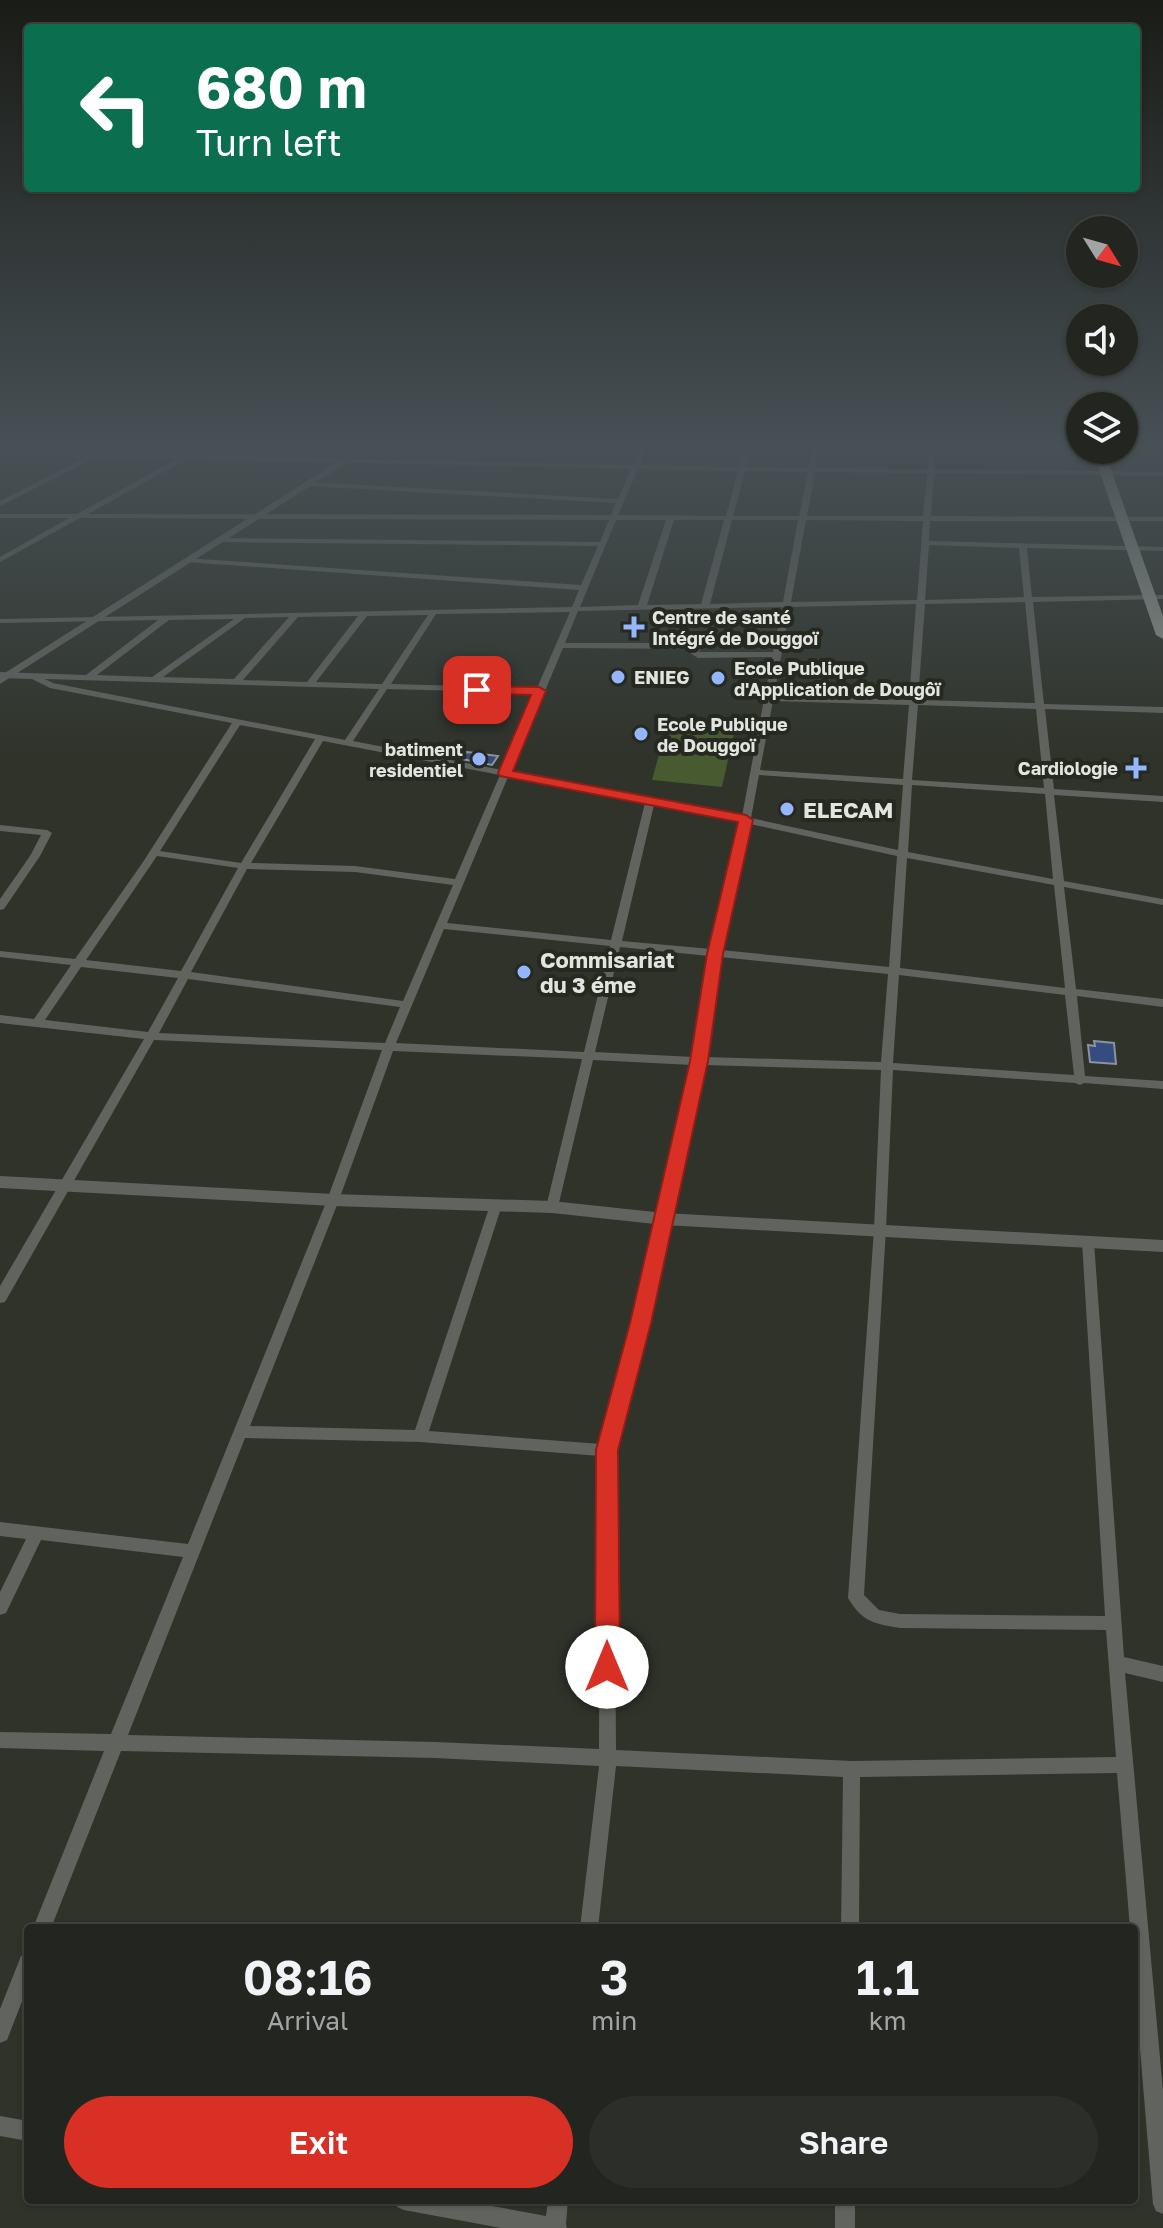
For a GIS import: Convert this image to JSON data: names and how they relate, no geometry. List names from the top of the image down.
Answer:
{
  "places": {
    "health": ["Centre de santé Intégré de Douggoï", "Cardiologie"],
    "other": [
      "ENIEG",
      "Ecole Publique d'Application de Dougôï",
      "Ecole Publique de Douggoï",
      "batiment residentiel",
      "ELECAM",
      "Commisariat du 3 éme"
    ]
  },
  "north": "bottom right",
  "page": {
    "turn": ["680 m", "Turn left"],
    "eta": [
      "08:16",
      "Arrival",
      "3",
      "min",
      "1.1",
      "km"
    ],
    "buttons": ["Exit", "Share"]
  }
}
